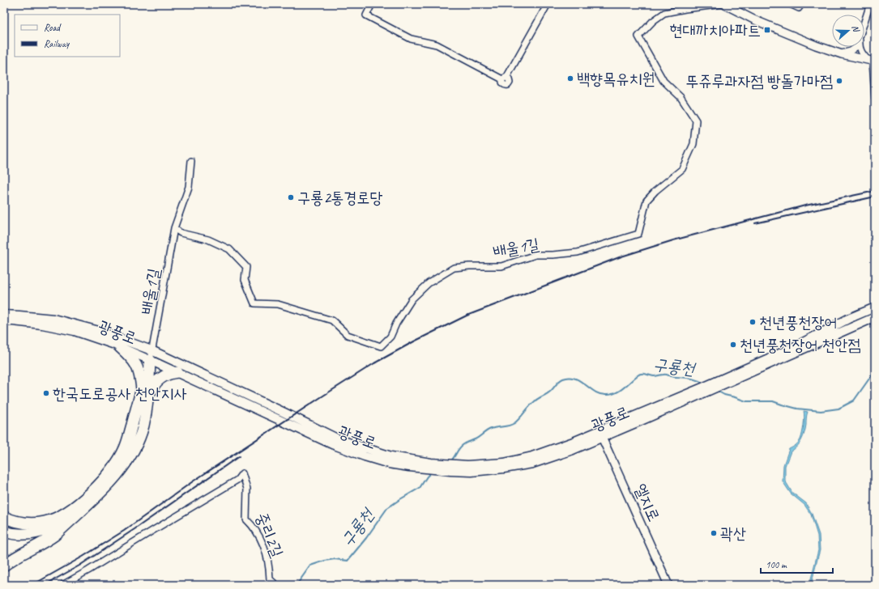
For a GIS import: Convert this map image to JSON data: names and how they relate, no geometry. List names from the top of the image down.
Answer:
{
  "streets": {
    "main road": ["광풍로"],
    "street": ["배울1길", "엘지로", "중리2길"]
  },
  "crossings": [
    ["배울1길", "광풍로"],
    ["광풍로", "엘지로"]
  ],
  "water": ["구룡천"],
  "places": {
    "transit": ["현대까치아파트"],
    "other": [
      "백향목유치원",
      "뚜쥬루과자점 빵돌가마점",
      "구룡2통경로당",
      "천년풍천장어",
      "천년풍천장어 천안점",
      "한국도로공사 천안지사",
      "곽산"
    ]
  },
  "legend": ["Road", "Railway"],
  "scale_bar": "100 m",
  "north": "right"
}
